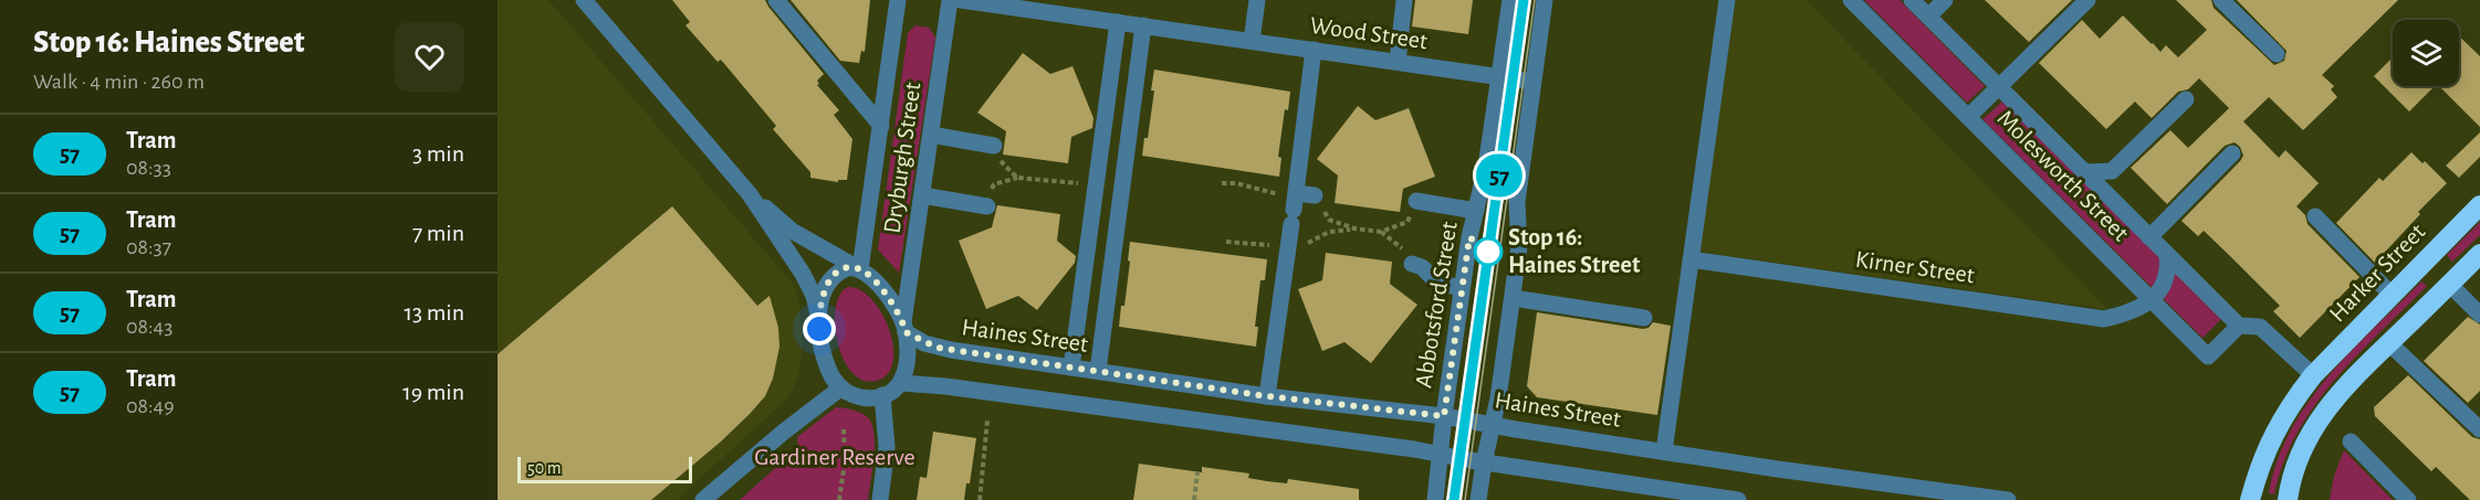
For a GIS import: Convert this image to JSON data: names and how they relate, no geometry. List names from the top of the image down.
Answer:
{
  "streets": {
    "highway": ["Harker Street"],
    "street": [
      "Wood Street",
      "Dryburgh Street",
      "Molesworth Street",
      "Kirner Street",
      "Abbotsford Street",
      "Haines Street"
    ]
  },
  "crossings": [
    ["Wood Street", "Abbotsford Street"],
    ["Dryburgh Street", "Haines Street"],
    ["Molesworth Street", "Kirner Street"],
    ["Molesworth Street", "Harker Street"],
    ["Abbotsford Street", "Haines Street"]
  ],
  "parks": ["Gardiner Reserve"],
  "places": ["Stop 16: Haines Street"],
  "lines": ["tram line 57"],
  "scale_bar": "50 m",
  "page": {
    "heading": ["Stop 16: Haines Street", "Walk · 4 min · 260 m"],
    "on_map": "57",
    "list": [
      {
        "mark": "57",
        "name": "Tram",
        "note": "08:33",
        "value": "3 min"
      },
      {
        "mark": "57",
        "name": "Tram",
        "note": "08:37",
        "value": "7 min"
      },
      {
        "mark": "57",
        "name": "Tram",
        "note": "08:43",
        "value": "13 min"
      },
      {
        "mark": "57",
        "name": "Tram",
        "note": "08:49",
        "value": "19 min"
      }
    ],
    "scale": "50 m"
  }
}
